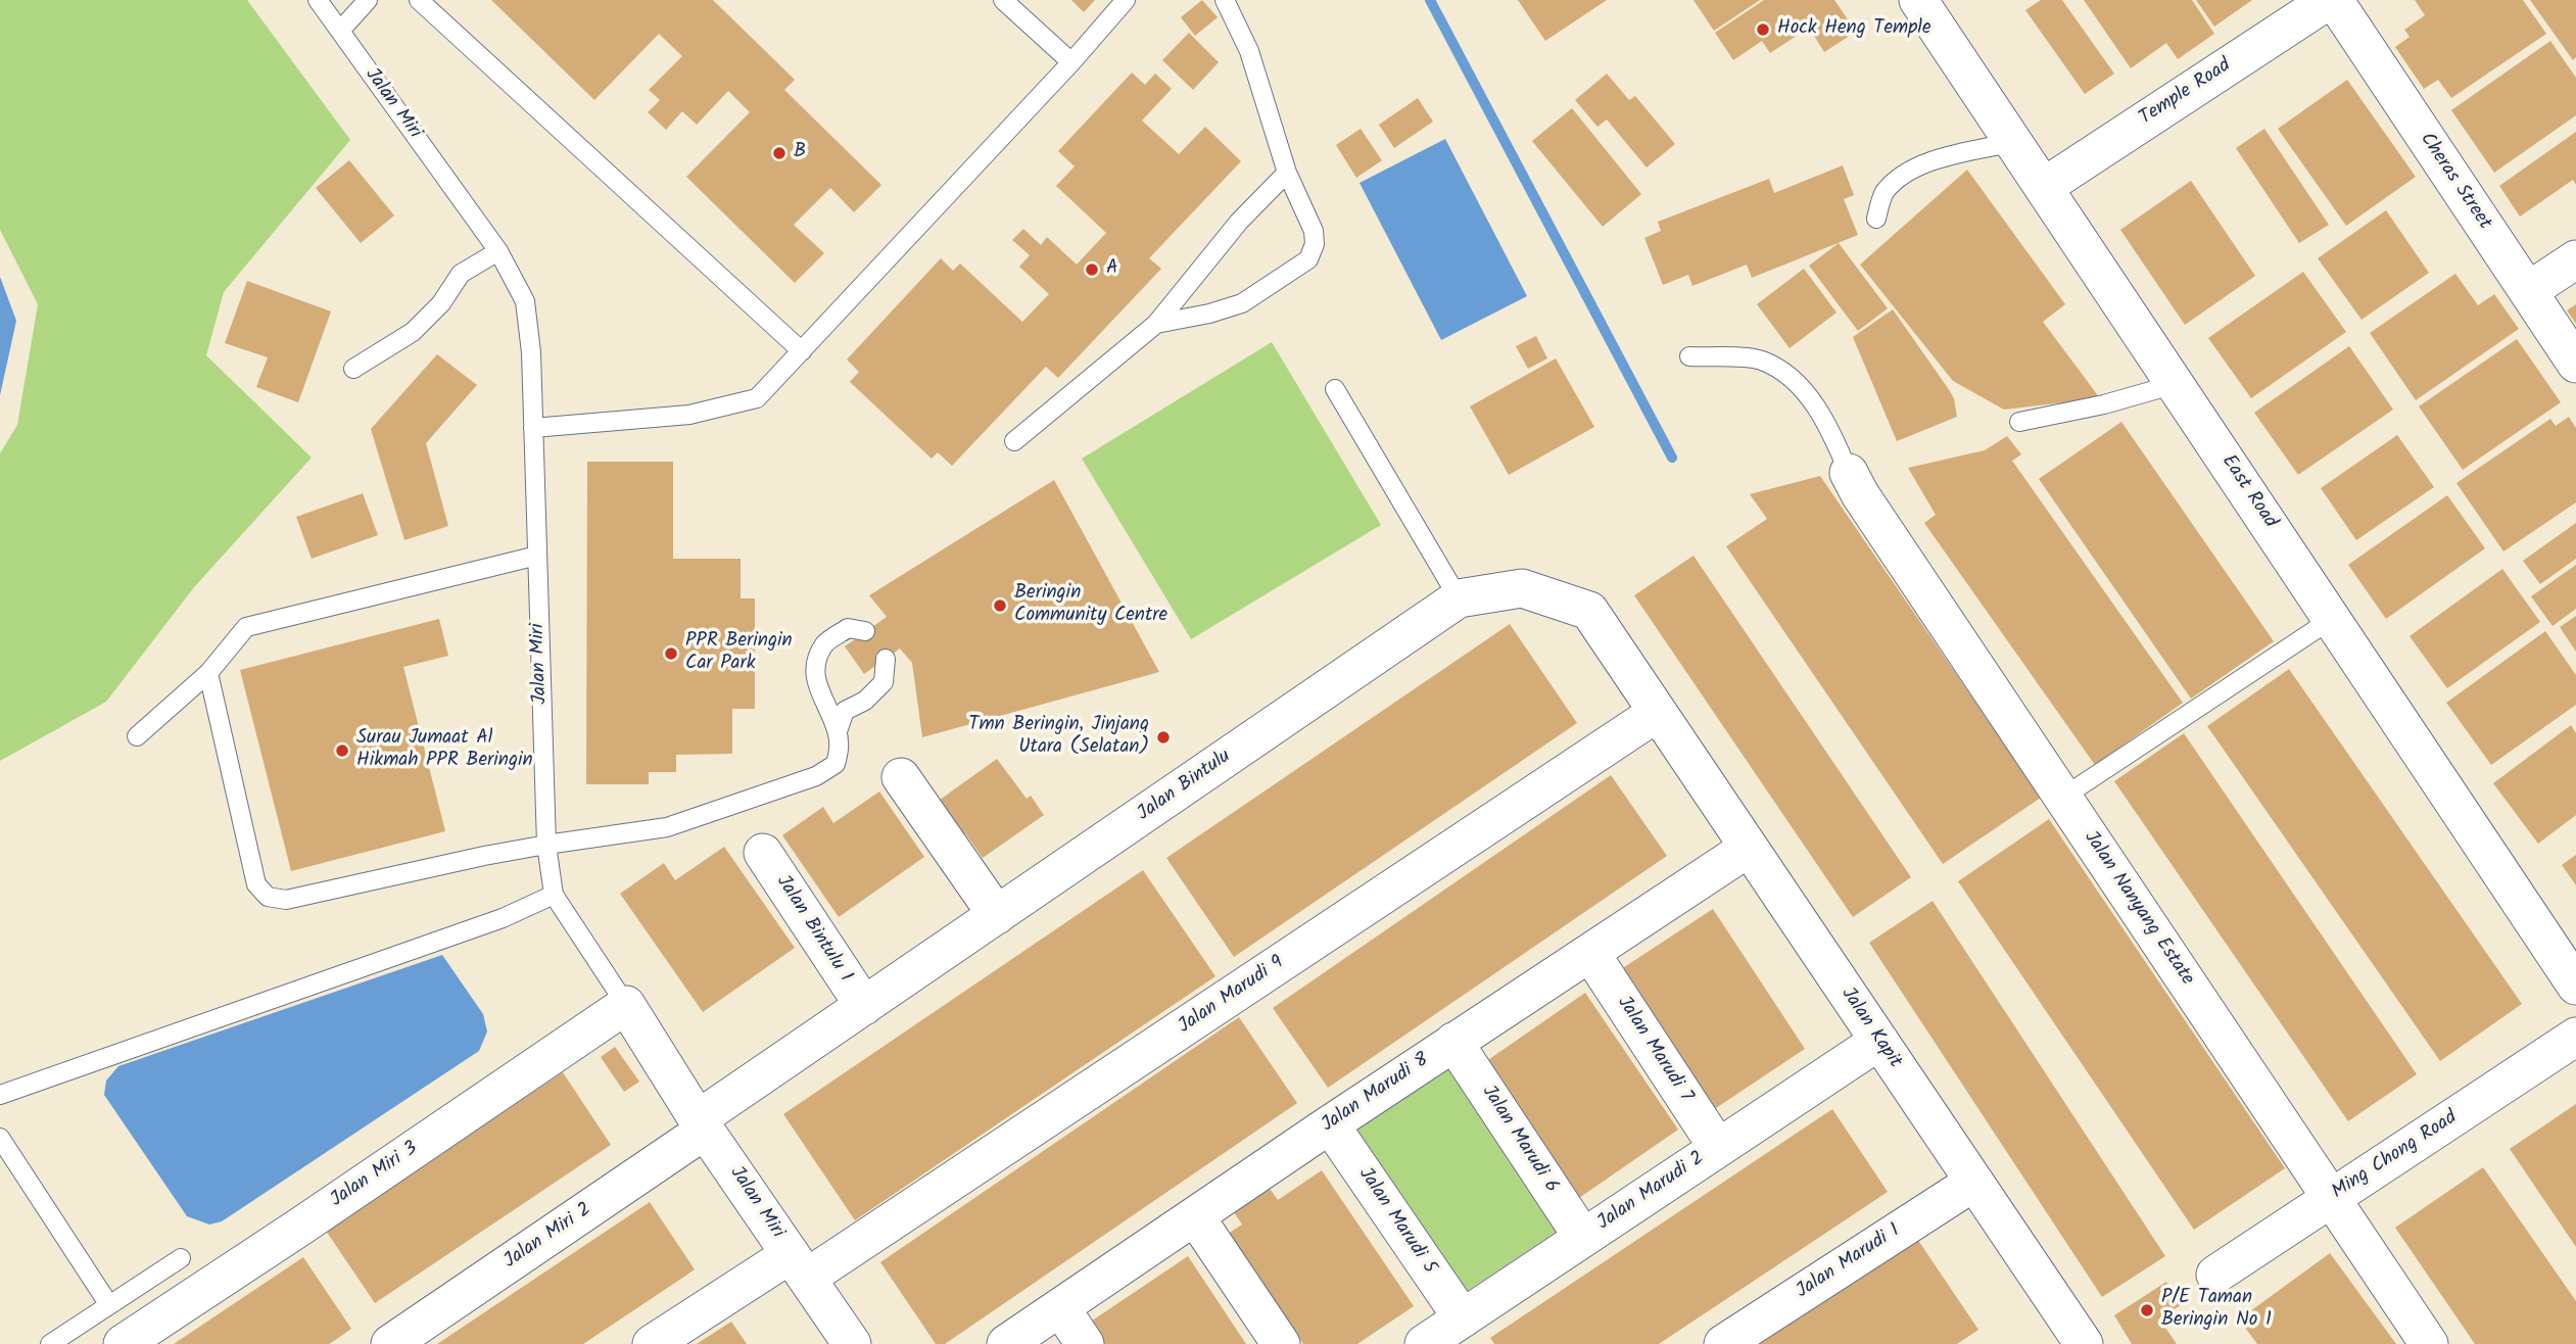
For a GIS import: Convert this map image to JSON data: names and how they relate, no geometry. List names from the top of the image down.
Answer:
{
  "streets": {
    "street": [
      "Temple Road",
      "Jalan Miri",
      "Cheras Street",
      "East Road",
      "Jalan Bintulu",
      "Jalan Nanyang Estate",
      "Jalan Bintulu 1",
      "Jalan Marudi 9",
      "Jalan Kapit",
      "Jalan Marudi 7",
      "Jalan Marudi 8",
      "Jalan Marudi 6",
      "Ming Chong Road",
      "Jalan Miri 3",
      "Jalan Marudi 2",
      "Jalan Marudi 5",
      "Jalan Miri 2",
      "Jalan Marudi 1"
    ]
  },
  "crossings": [
    ["Temple Road", "Cheras Street"],
    ["Temple Road", "East Road"],
    ["Jalan Miri", "Jalan Bintulu"],
    ["Jalan Miri", "Jalan Marudi 9"],
    ["Jalan Miri", "Jalan Miri 3"],
    ["Jalan Miri", "Jalan Miri 2"],
    ["Jalan Bintulu", "Jalan Bintulu 1"],
    ["Jalan Bintulu", "Jalan Marudi 9"],
    ["Jalan Bintulu", "Jalan Kapit"],
    ["Jalan Bintulu", "Jalan Miri 2"],
    ["Jalan Nanyang Estate", "Ming Chong Road"],
    ["Jalan Marudi 9", "Jalan Kapit"],
    ["Jalan Kapit", "Jalan Marudi 8"],
    ["Jalan Kapit", "Jalan Marudi 2"],
    ["Jalan Kapit", "Jalan Marudi 1"],
    ["Jalan Marudi 7", "Jalan Marudi 8"],
    ["Jalan Marudi 7", "Jalan Marudi 2"],
    ["Jalan Marudi 8", "Jalan Marudi 6"],
    ["Jalan Marudi 8", "Jalan Marudi 5"],
    ["Jalan Marudi 6", "Jalan Marudi 2"],
    ["Jalan Marudi 2", "Jalan Marudi 5"]
  ],
  "places": [
    "Hock Heng Temple",
    "B",
    "A",
    "Beringin Community Centre",
    "PPR Beringin Car Park",
    "Tmn Beringin, Jinjang Utara (Selatan)",
    "Surau Jumaat Al Hikmah PPR Beringin",
    "P/E Taman Beringin No 1"
  ]
}
